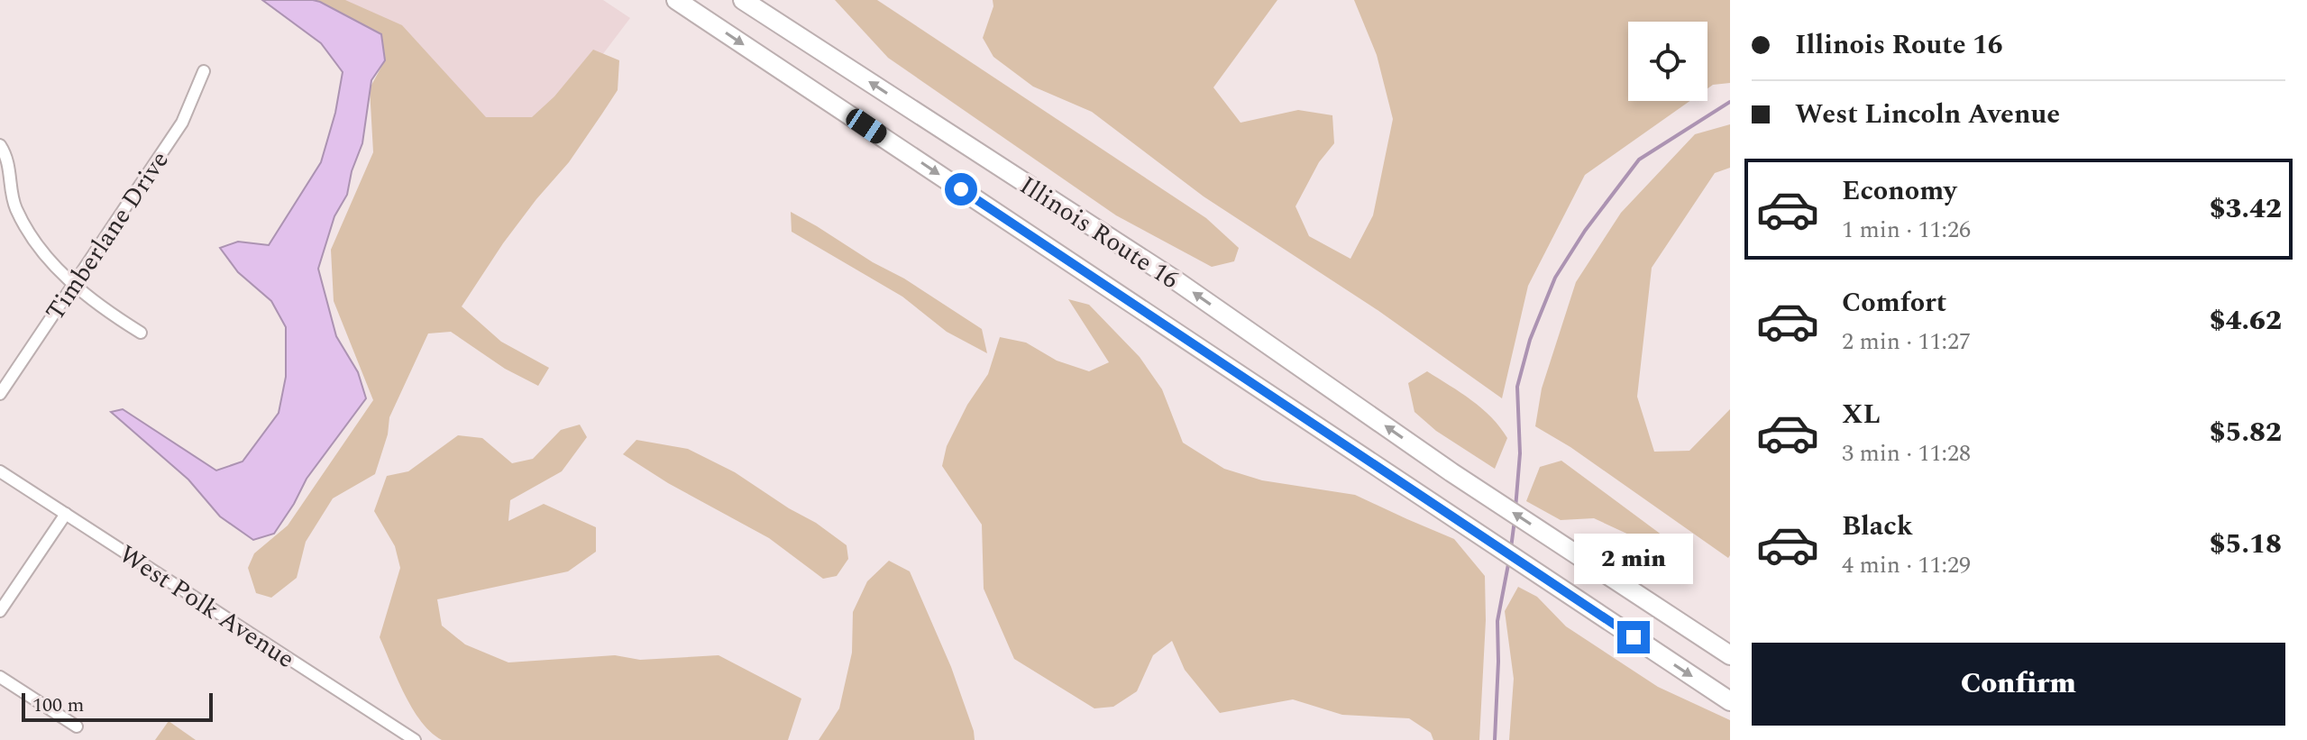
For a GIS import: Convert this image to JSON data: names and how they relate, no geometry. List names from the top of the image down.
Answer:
{
  "streets": {
    "main road": ["Illinois Route 16"],
    "street": ["Timberlane Drive", "West Polk Avenue"]
  },
  "scale_bar": "100 m",
  "page": {
    "banner": ["Illinois Route 16", "West Lincoln Avenue"],
    "list": [
      {
        "name": "Economy",
        "note": "1 min · 11:26",
        "value": "$3.42"
      },
      {
        "name": "Comfort",
        "note": "2 min · 11:27",
        "value": "$4.62"
      },
      {
        "name": "XL",
        "note": "3 min · 11:28",
        "value": "$5.82"
      },
      {
        "name": "Black",
        "note": "4 min · 11:29",
        "value": "$5.18"
      }
    ],
    "bubble": "2 min",
    "buttons": "Confirm",
    "scale": "100 m"
  }
}
